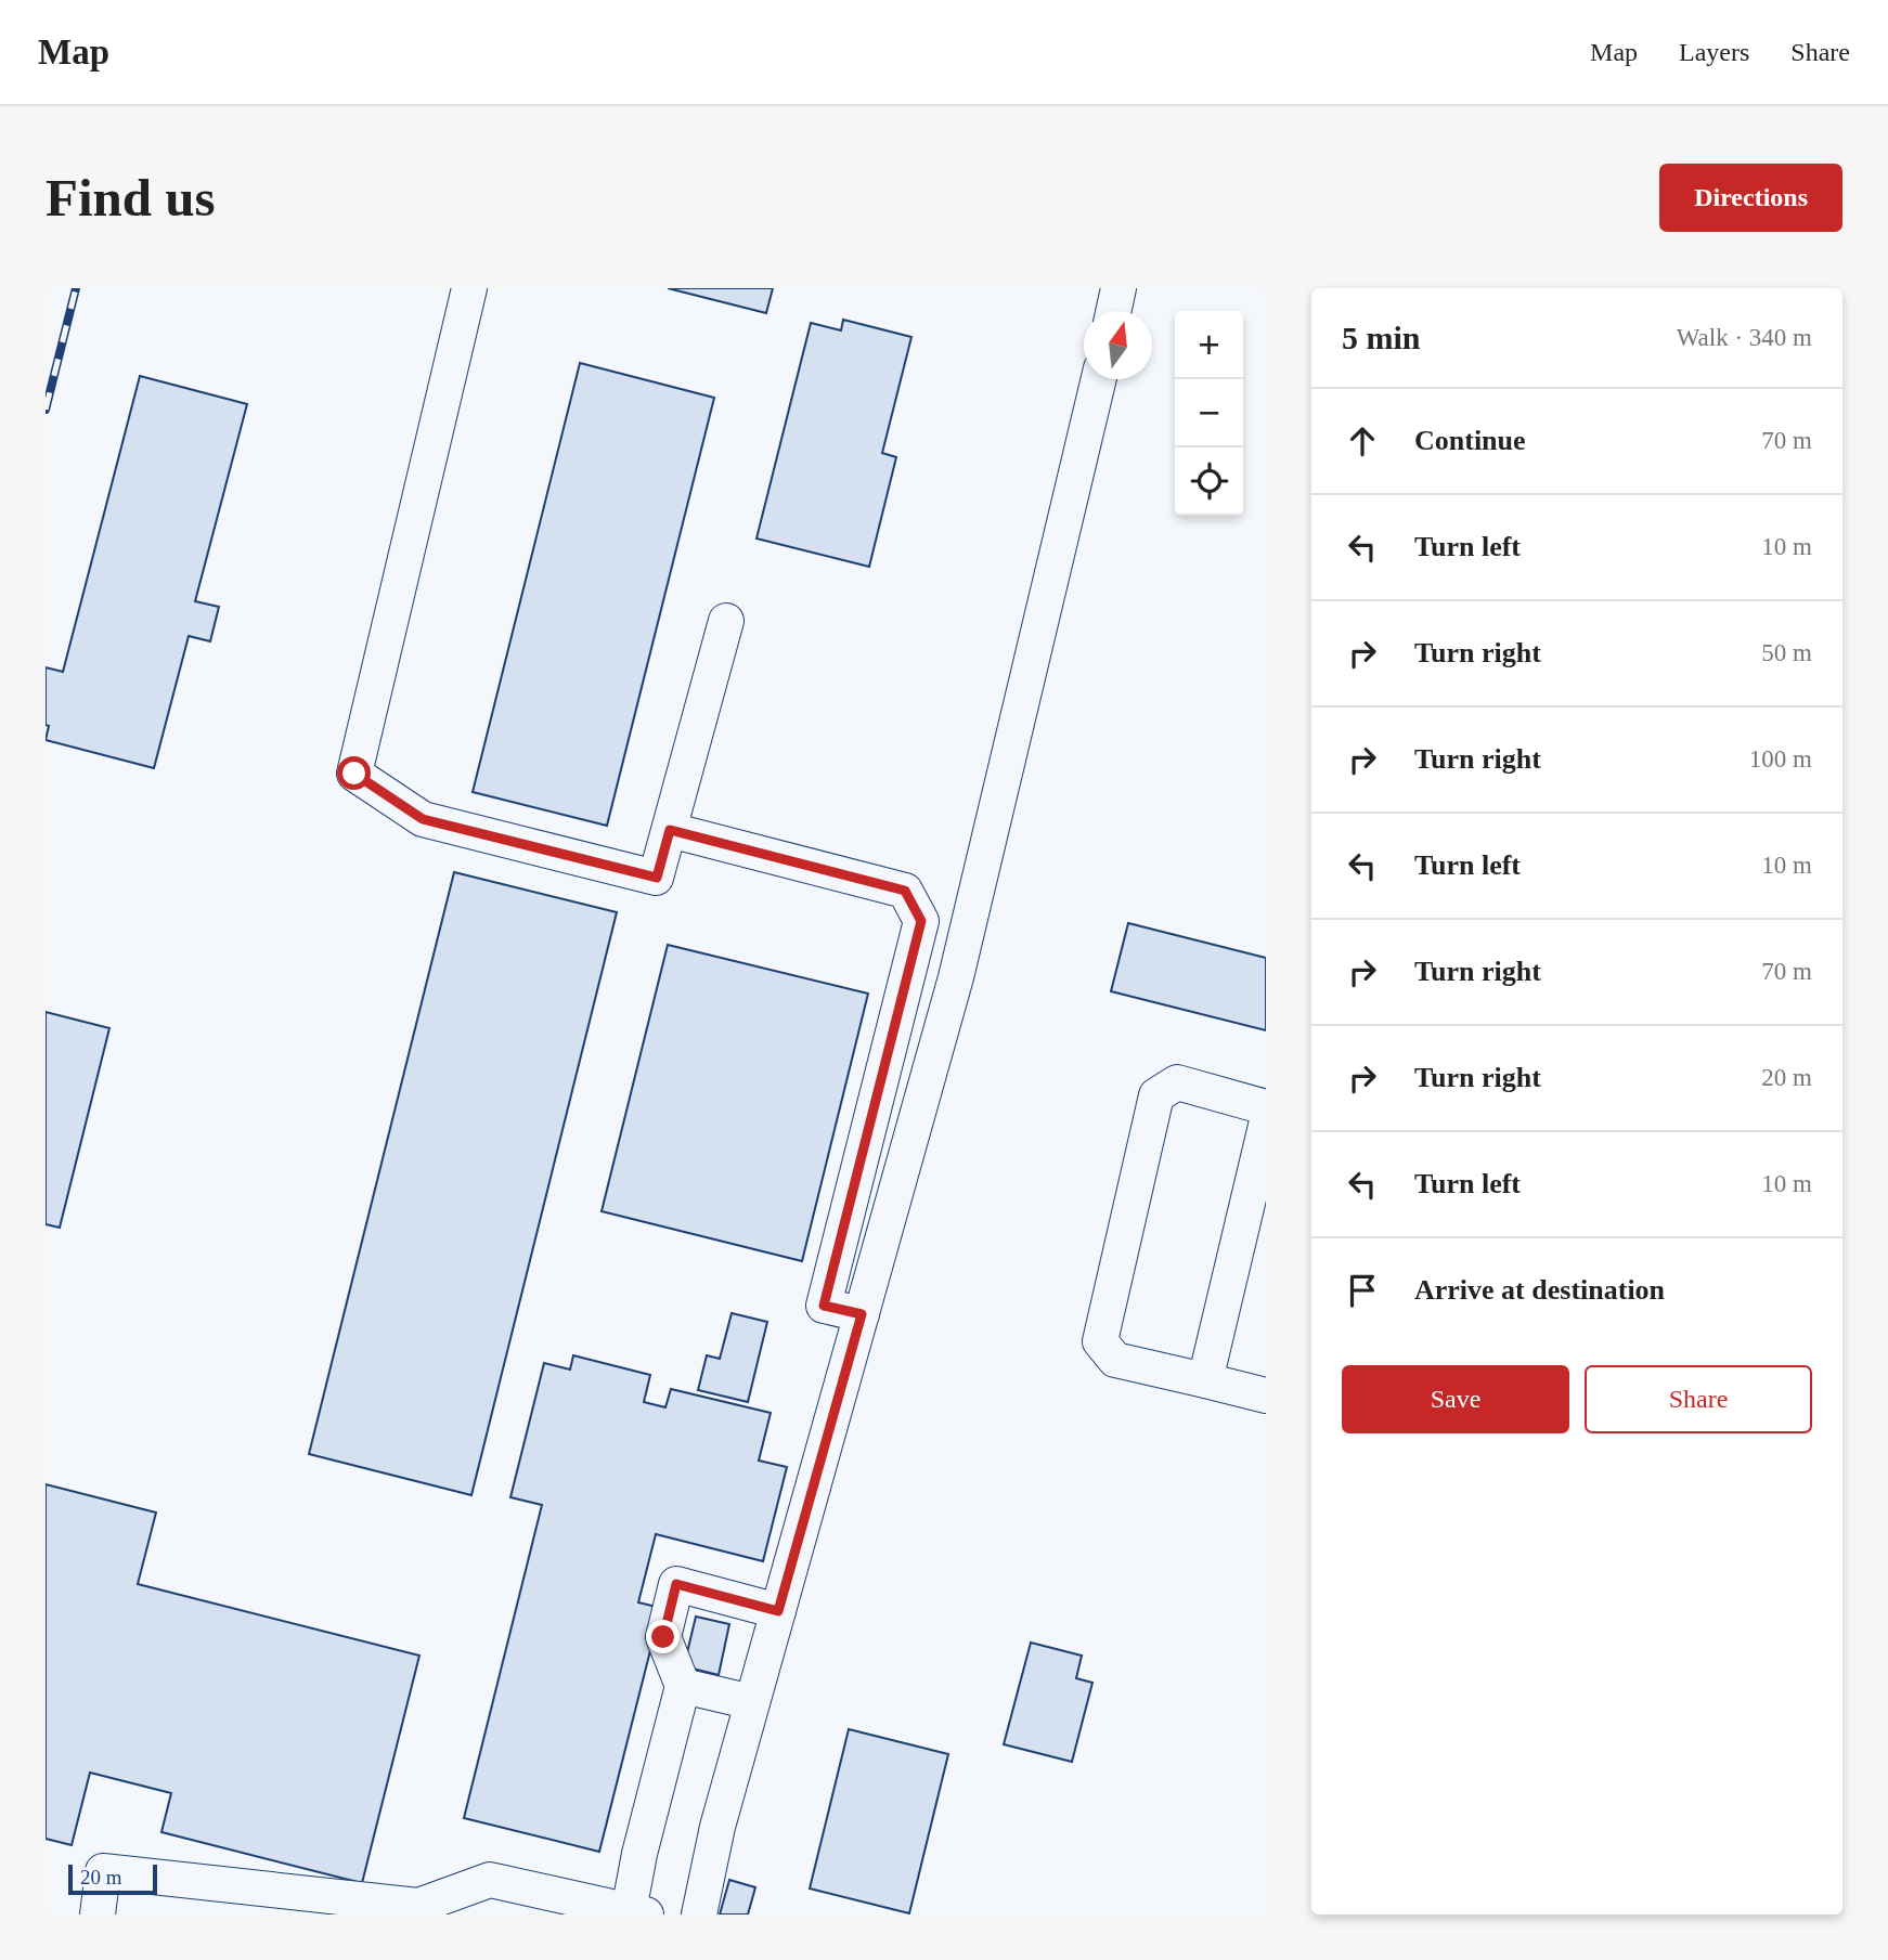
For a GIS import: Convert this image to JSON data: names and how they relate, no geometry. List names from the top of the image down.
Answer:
{
  "scale_bar": "20 m",
  "north": "top",
  "page": {
    "header": "Map",
    "nav": ["Map", "Layers", "Share"],
    "buttons": [
      "Directions",
      ["Save", "Share"]
    ],
    "title": "Find us",
    "heading": ["5 min", "Walk · 340 m"],
    "map_buttons": ["+", "−"],
    "list": [
      ["Continue", "70 m"],
      ["Turn left", "10 m"],
      ["Turn right", "50 m"],
      ["Turn right", "100 m"],
      ["Turn left", "10 m"],
      ["Turn right", "70 m"],
      ["Turn right", "20 m"],
      ["Turn left", "10 m"],
      "Arrive at destination"
    ],
    "scale": "20 m"
  }
}
